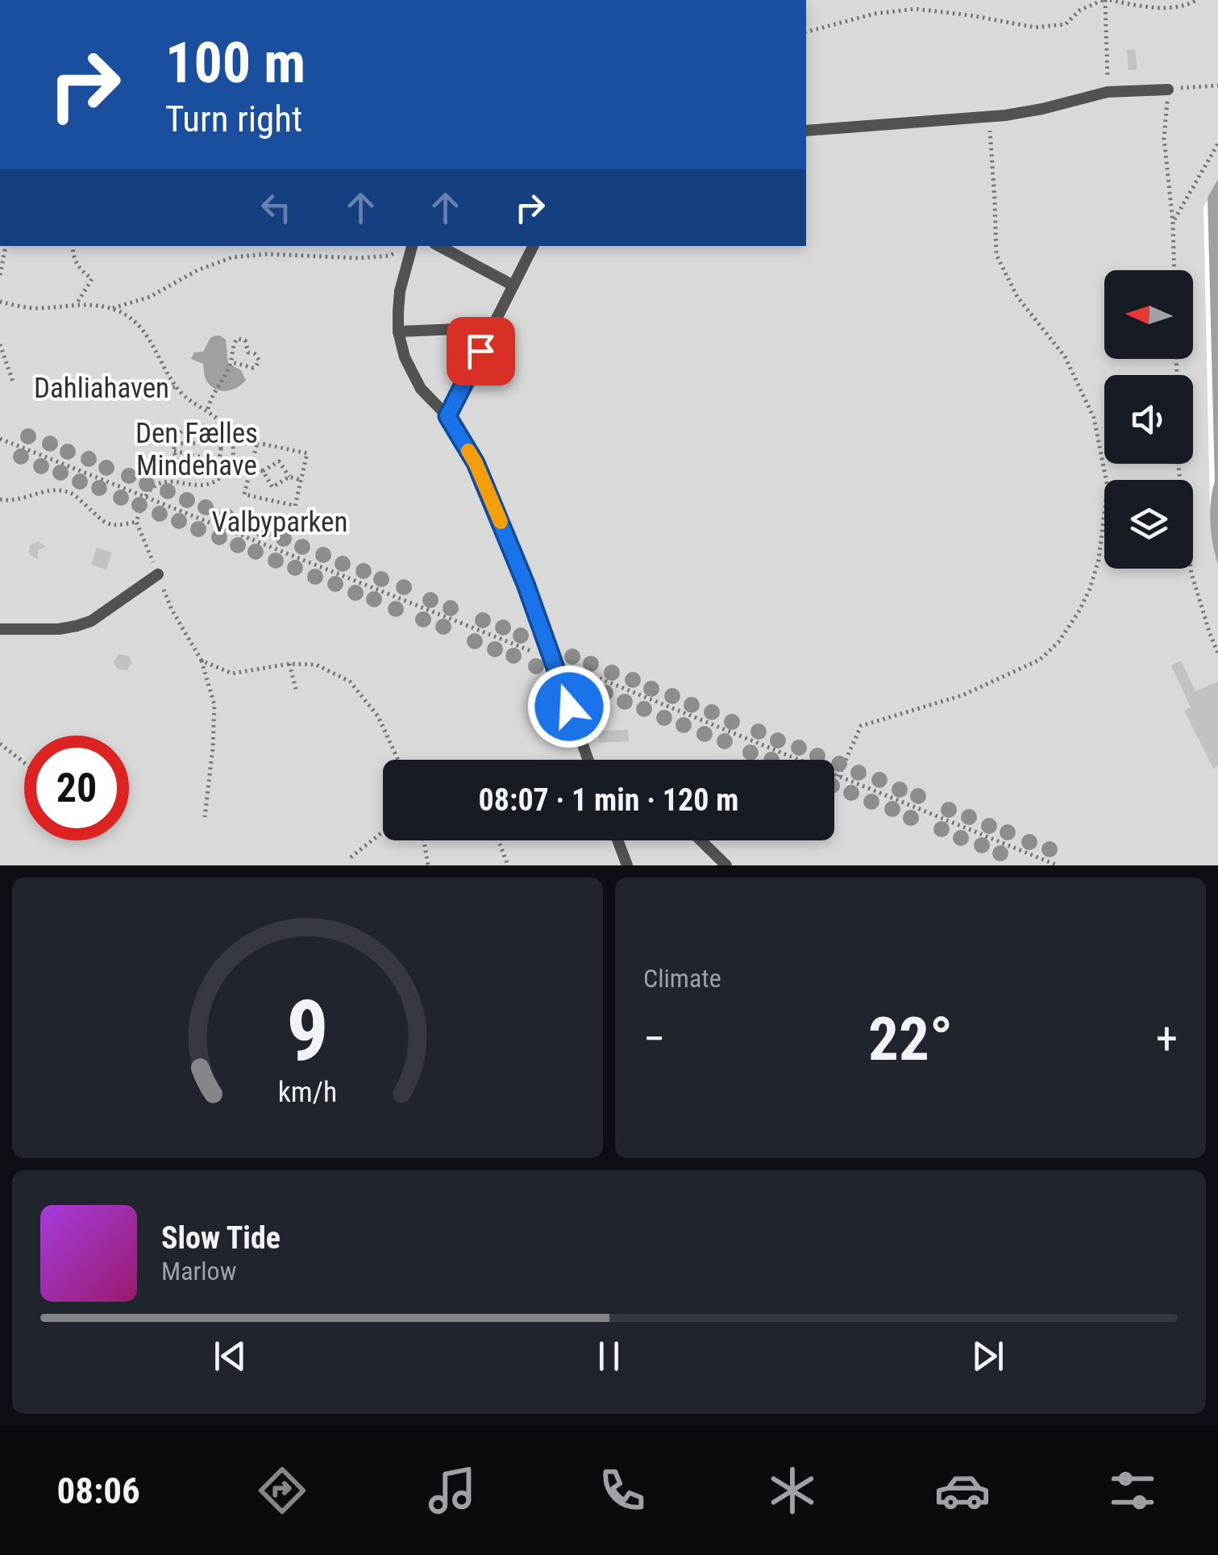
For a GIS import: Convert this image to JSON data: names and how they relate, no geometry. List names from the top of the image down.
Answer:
{
  "parks": ["Dahliahaven", "Den Fælles Mindehave", "Valbyparken"],
  "north": "left",
  "page": {
    "turn": ["100 m", "Turn right"],
    "limit": "20",
    "trip": "08:07 · 1 min · 120 m",
    "tile": "Climate",
    "heat": ["−", "22°", "+"],
    "song": ["Slow Tide", "Marlow"],
    "tabs": "08:06",
    "gauge": ["9", "km/h"]
  }
}
